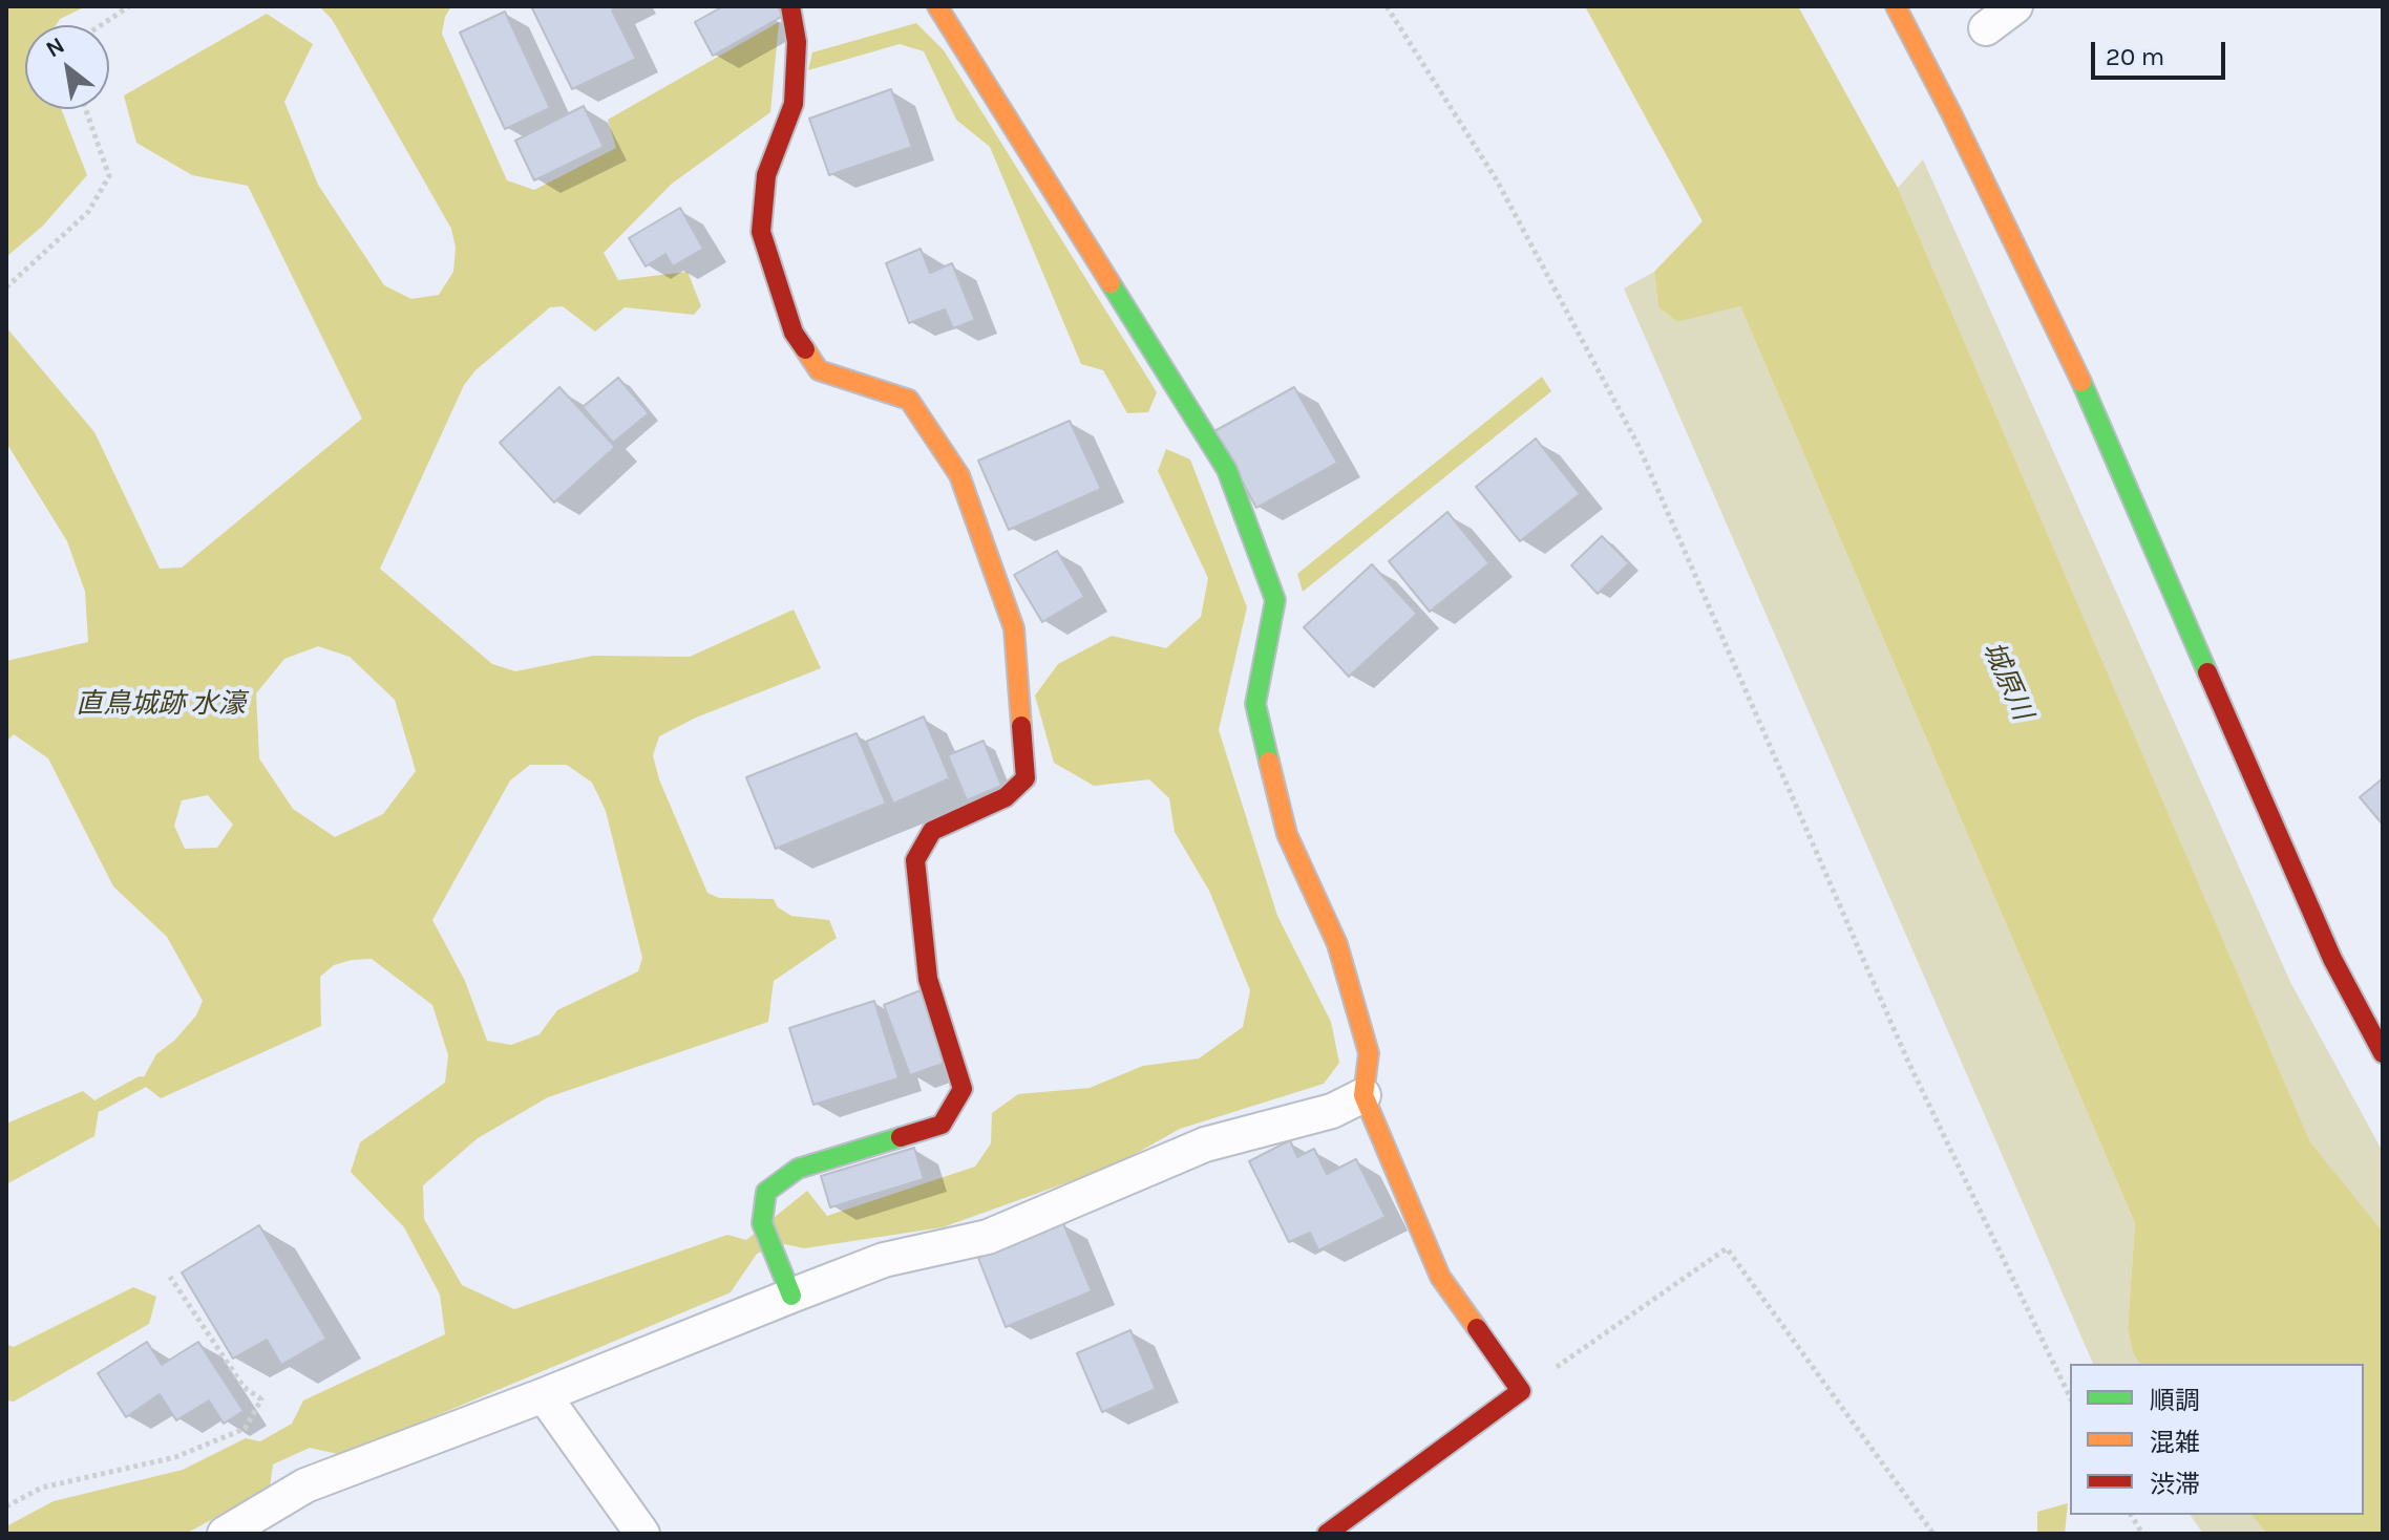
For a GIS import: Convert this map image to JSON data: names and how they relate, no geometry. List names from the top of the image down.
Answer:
{
  "water": ["城原川", "直鳥城跡 水濠"],
  "legend": ["順調", "混雑", "渋滞"],
  "scale_bar": "20 m",
  "north": "top left"
}
